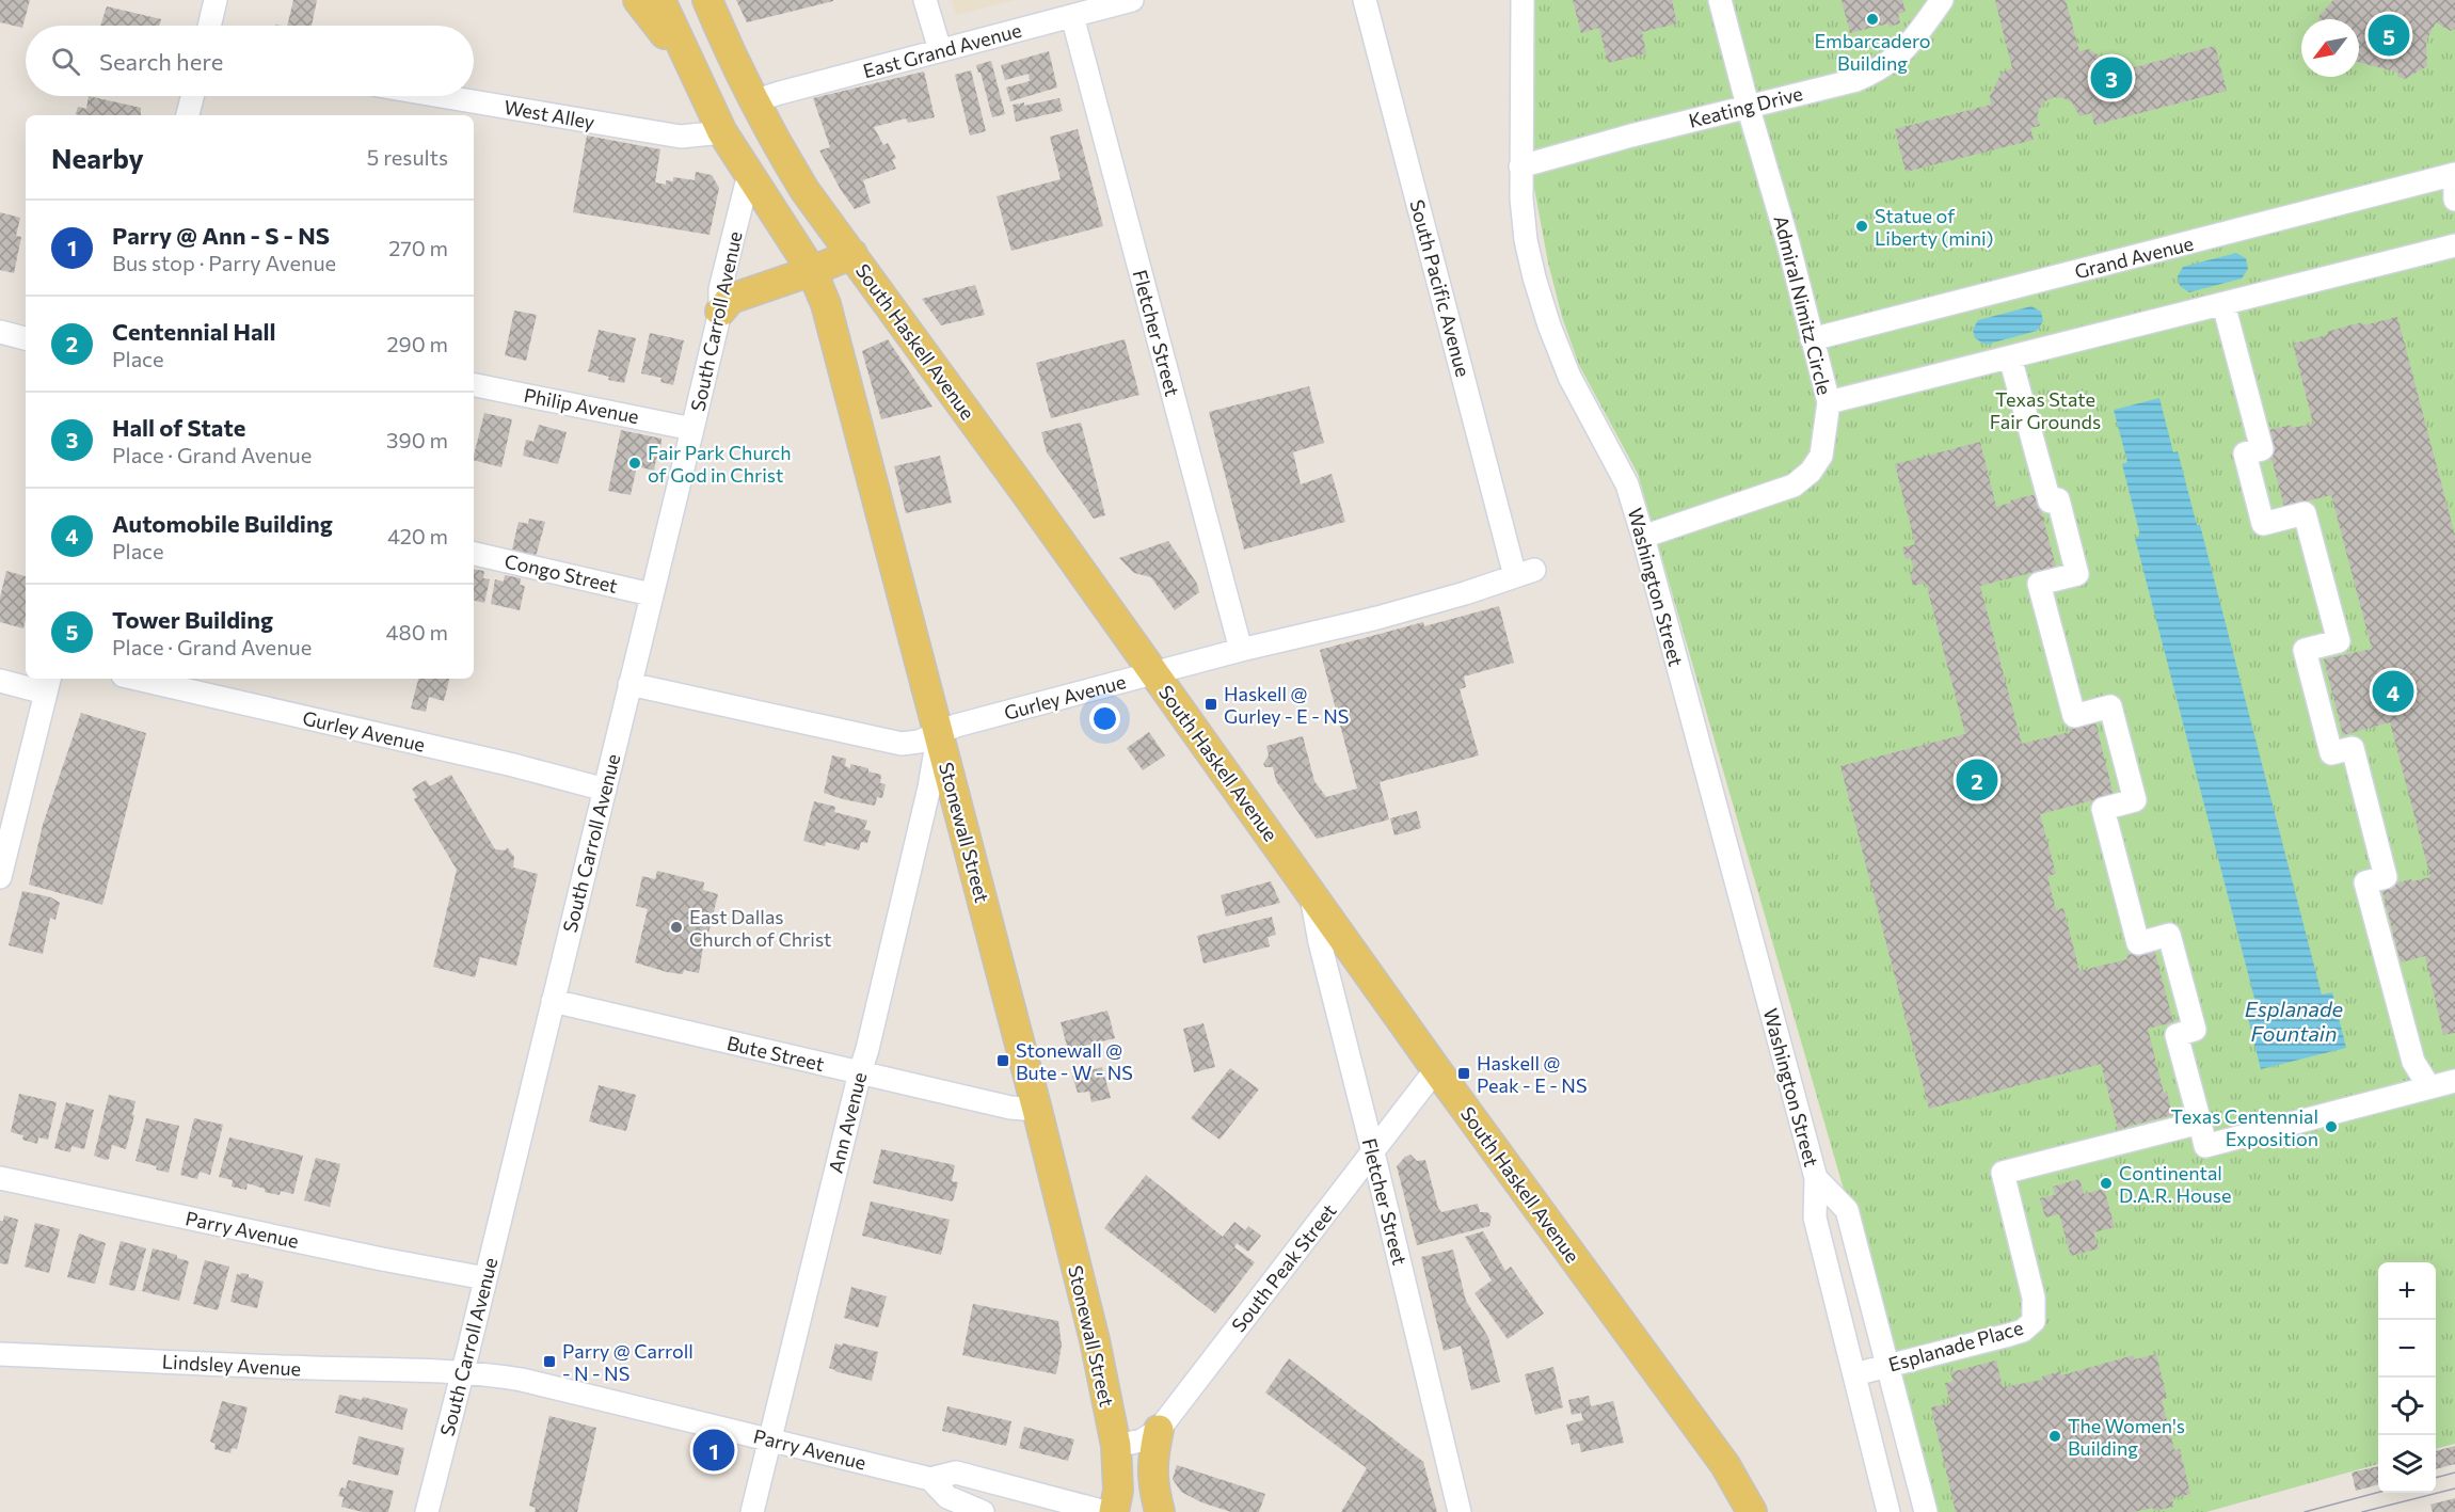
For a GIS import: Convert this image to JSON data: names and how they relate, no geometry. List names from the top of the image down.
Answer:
{
  "streets": {
    "main road": ["South Haskell Avenue", "Stonewall Street"],
    "street": [
      "East Grand Avenue",
      "Keating Drive",
      "West Alley",
      "Grand Avenue",
      "South Pacific Avenue",
      "Admiral Nimitz Circle",
      "South Carroll Avenue",
      "Fletcher Street",
      "Philip Avenue",
      "Congo Street",
      "Washington Street",
      "Gurley Avenue",
      "Bute Street",
      "Ann Avenue",
      "Parry Avenue",
      "South Peak Street",
      "Esplanade Place",
      "Lindsley Avenue"
    ]
  },
  "crossings": [
    ["East Grand Avenue", "Fletcher Street"],
    ["East Grand Avenue", "South Haskell Avenue"],
    ["Keating Drive", "Admiral Nimitz Circle"],
    ["Keating Drive", "Washington Street"],
    ["Grand Avenue", "Admiral Nimitz Circle"],
    ["South Pacific Avenue", "Gurley Avenue"],
    ["Admiral Nimitz Circle", "Washington Street"],
    ["South Carroll Avenue", "Philip Avenue"],
    ["South Carroll Avenue", "Congo Street"],
    ["South Carroll Avenue", "Gurley Avenue"],
    ["South Carroll Avenue", "Stonewall Street"],
    ["South Carroll Avenue", "Bute Street"],
    ["South Carroll Avenue", "Parry Avenue"],
    ["South Carroll Avenue", "Lindsley Avenue"],
    ["Fletcher Street", "South Haskell Avenue"],
    ["Fletcher Street", "Gurley Avenue"],
    ["Fletcher Street", "South Peak Street"],
    ["South Haskell Avenue", "Gurley Avenue"],
    ["South Haskell Avenue", "South Peak Street"],
    ["Washington Street", "Esplanade Place"],
    ["Gurley Avenue", "Stonewall Street"],
    ["Gurley Avenue", "Ann Avenue"],
    ["Stonewall Street", "Bute Street"],
    ["Stonewall Street", "Ann Avenue"],
    ["Stonewall Street", "South Peak Street"],
    ["Bute Street", "Ann Avenue"],
    ["Ann Avenue", "Parry Avenue"],
    ["Parry Avenue", "Lindsley Avenue"]
  ],
  "water": ["Esplanade Fountain"],
  "parks": ["Texas State Fair Grounds"],
  "places": {
    "other": [
      "Embarcadero Building",
      "Statue of Liberty (mini)",
      "Fair Park Church of God in Christ",
      "East Dallas Church of Christ",
      "Texas Centennial Exposition",
      "Continental D.A.R. House",
      "The Women's Building"
    ],
    "transit": [
      "Haskell @ Gurley - E - NS",
      "Stonewall @ Bute - W - NS",
      "Haskell @ Peak - E - NS",
      "Parry @ Carroll - N - NS"
    ]
  },
  "north": "bottom left",
  "page": {
    "pins": [
      "5",
      "3",
      "4",
      "2",
      "1"
    ],
    "search": "Search here",
    "heading": ["Nearby", "5 results"],
    "list": [
      {
        "mark": "1",
        "name": "Parry @ Ann - S - NS",
        "note": "Bus stop · Parry Avenue",
        "value": "270 m"
      },
      {
        "mark": "2",
        "name": "Centennial Hall",
        "note": "Place",
        "value": "290 m"
      },
      {
        "mark": "3",
        "name": "Hall of State",
        "note": "Place · Grand Avenue",
        "value": "390 m"
      },
      {
        "mark": "4",
        "name": "Automobile Building",
        "note": "Place",
        "value": "420 m"
      },
      {
        "mark": "5",
        "name": "Tower Building",
        "note": "Place · Grand Avenue",
        "value": "480 m"
      }
    ],
    "map_buttons": ["+", "−"]
  }
}
